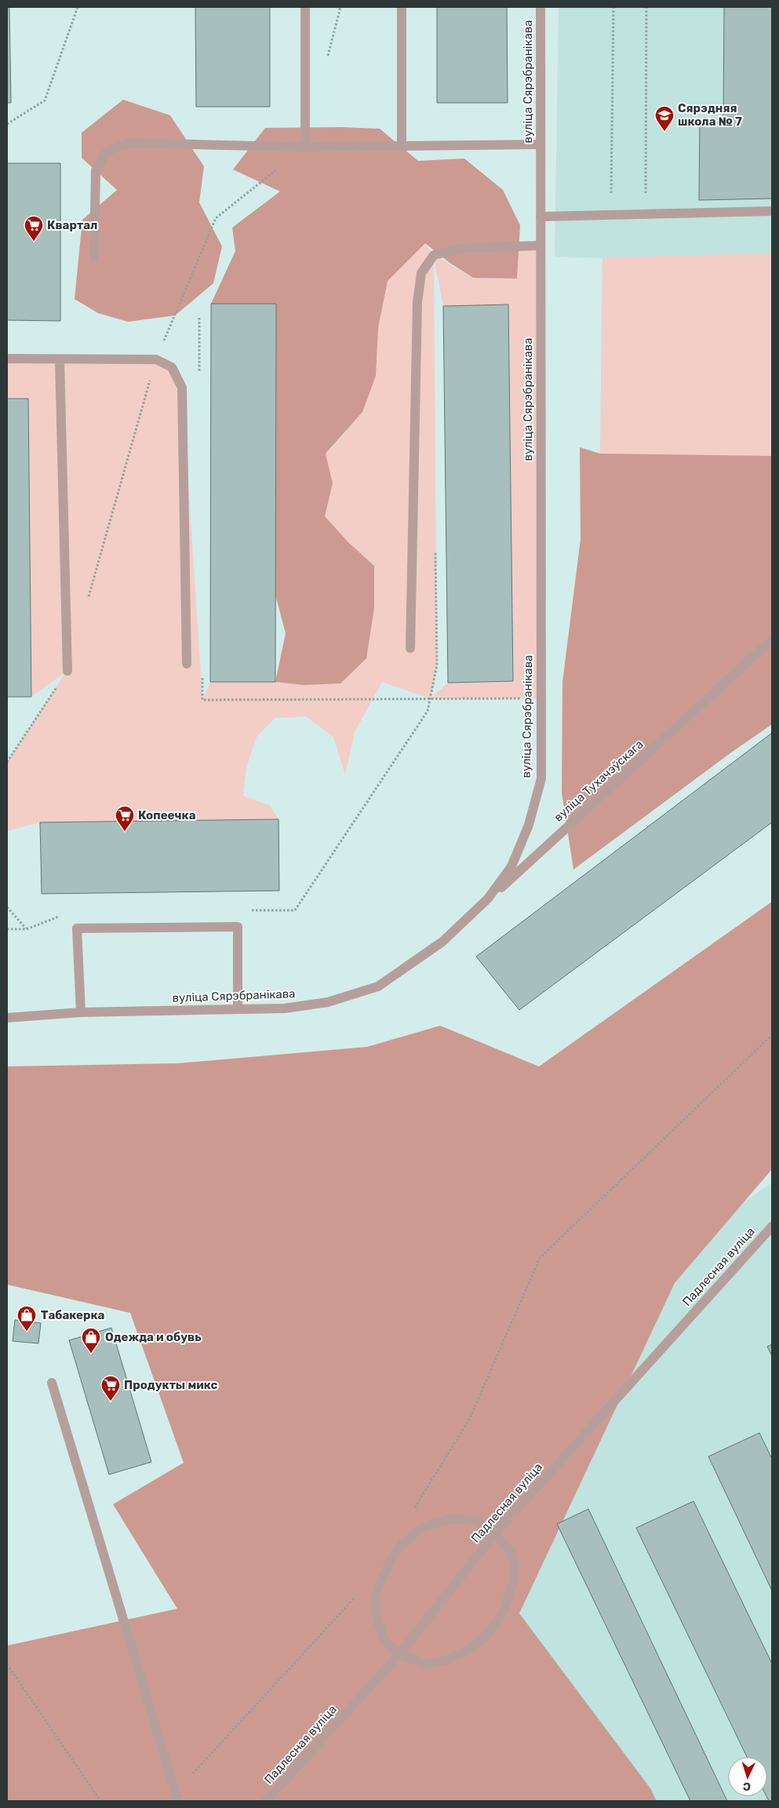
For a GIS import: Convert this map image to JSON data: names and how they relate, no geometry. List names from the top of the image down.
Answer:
{
  "streets": {
    "street": ["вуліца Сярэбранікава", "вуліца Тухачэўскага", "Падлесная вуліца"]
  },
  "crossings": [
    ["вуліца Сярэбранікава", "вуліца Тухачэўскага"]
  ],
  "places": {
    "school or university": ["Сярэдняя школа № 7"],
    "supermarket": ["Квартал", "Копеечка", "Продукты микс"],
    "shop": ["Табакерка", "Одежда и обувь"]
  },
  "north": "bottom"
}
